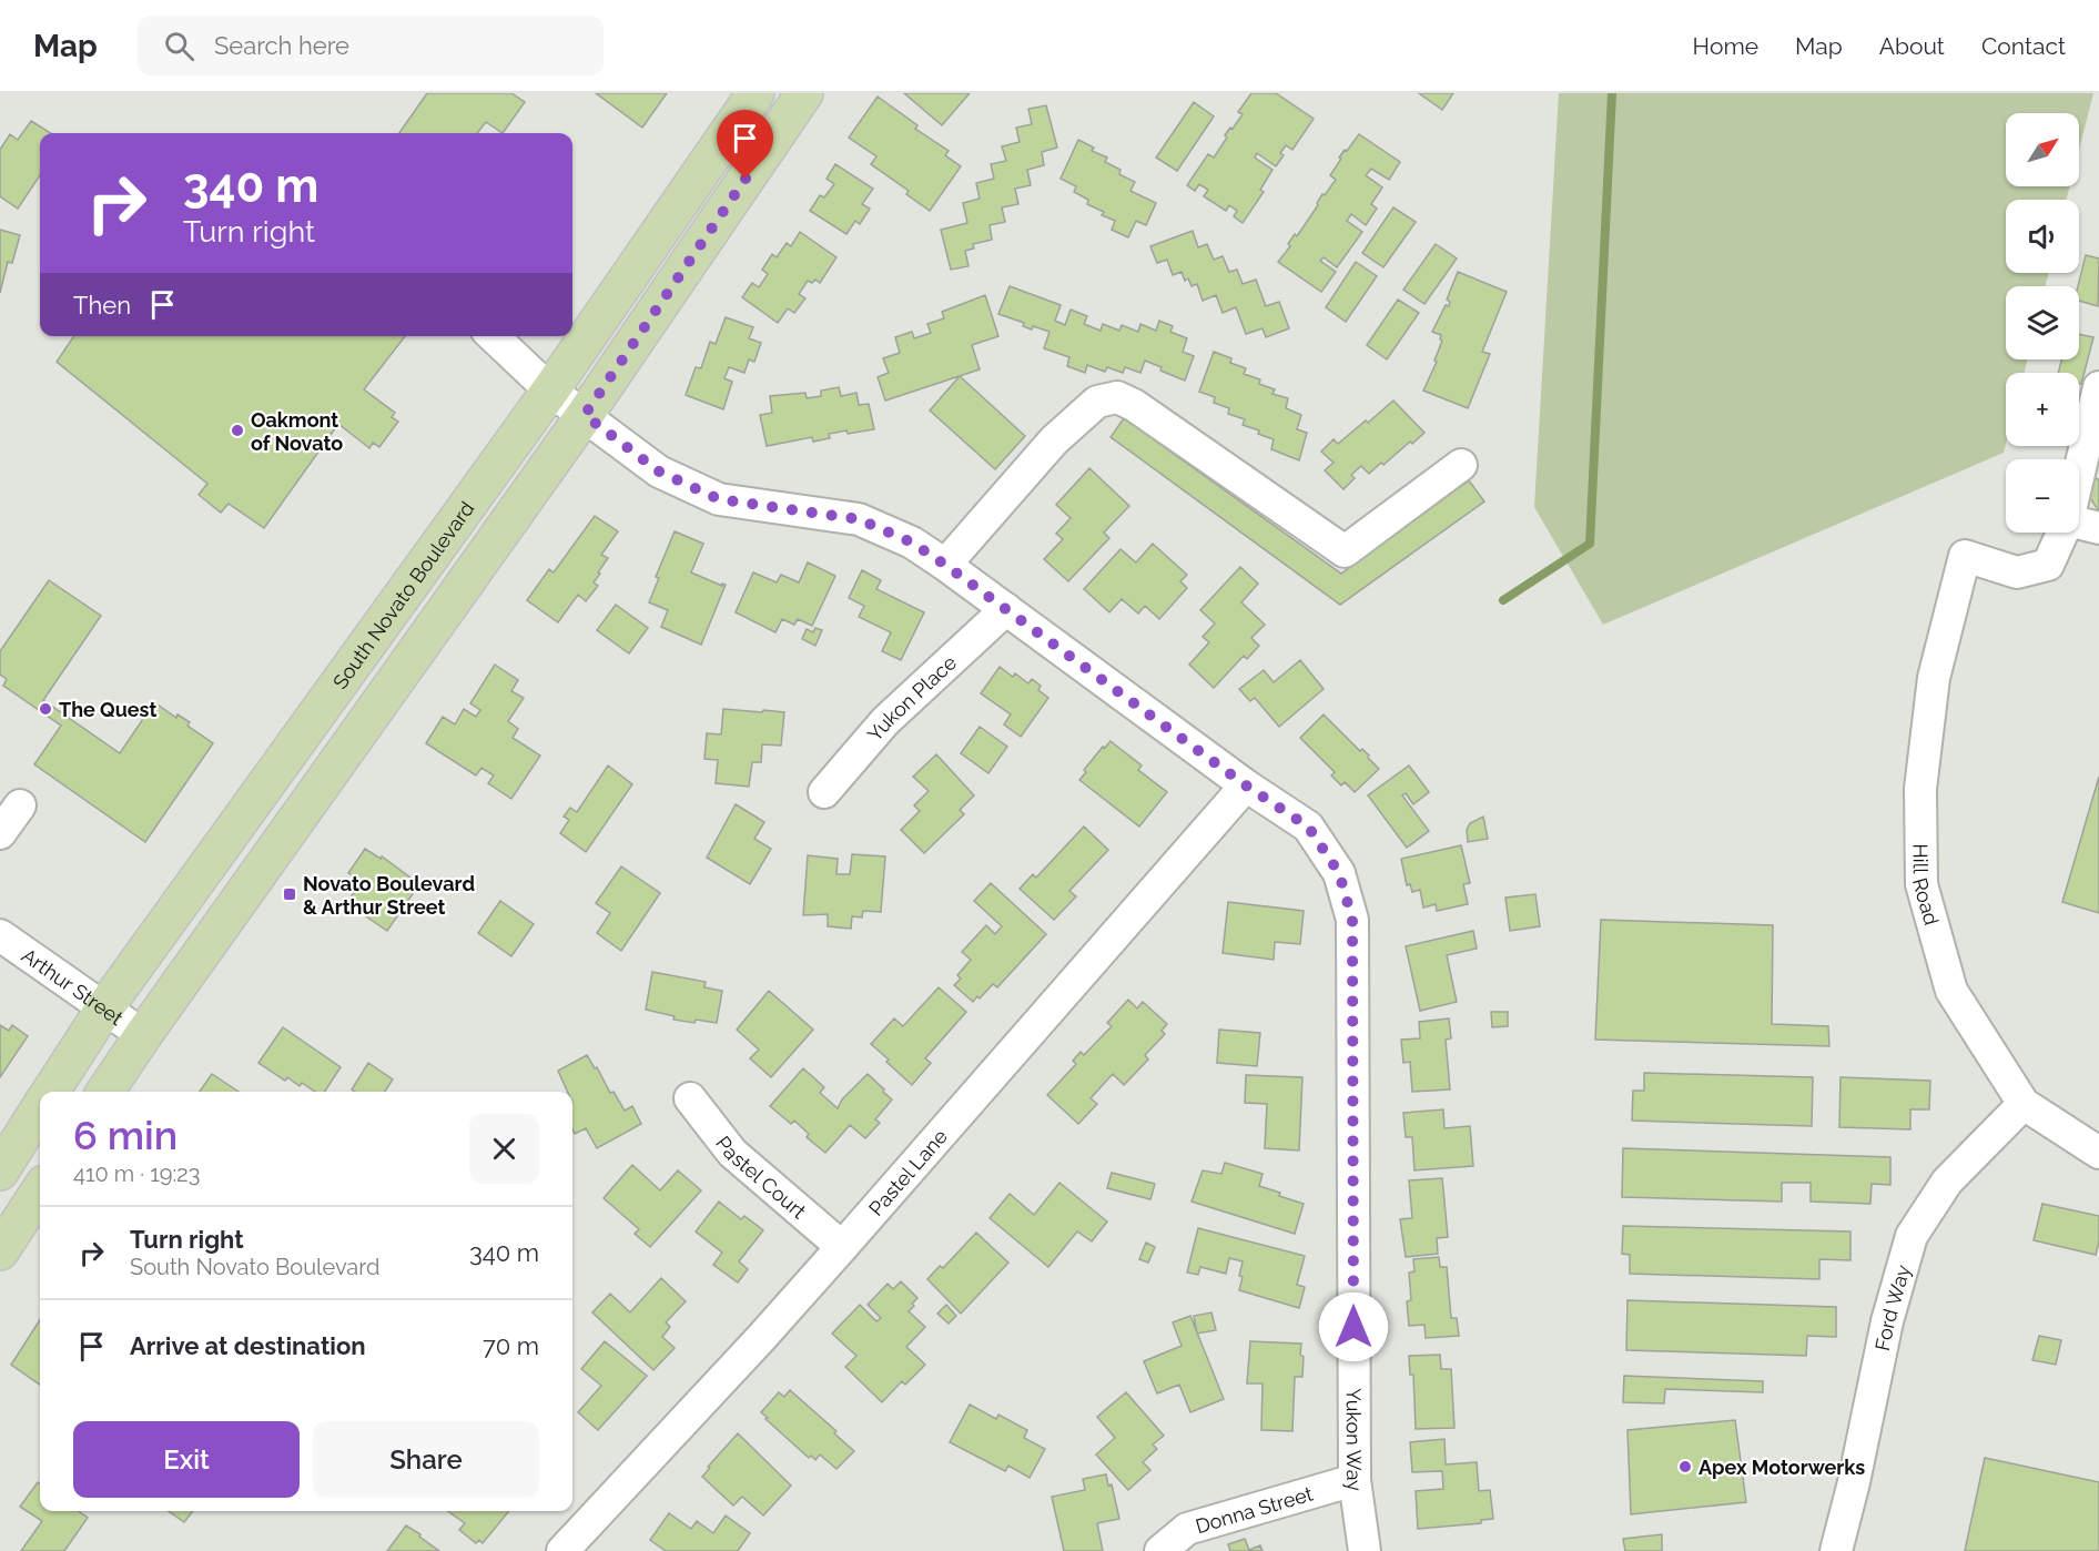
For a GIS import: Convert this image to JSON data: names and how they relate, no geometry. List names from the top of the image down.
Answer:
{
  "streets": {
    "main road": ["South Novato Boulevard"],
    "street": [
      "Yukon Place",
      "Hill Road",
      "Arthur Street",
      "Pastel Lane",
      "Pastel Court",
      "Ford Way",
      "Yukon Way",
      "Donna Street"
    ]
  },
  "crossings": [
    ["South Novato Boulevard", "Arthur Street"],
    ["South Novato Boulevard", "Yukon Way"],
    ["Yukon Place", "Yukon Way"],
    ["Hill Road", "Ford Way"],
    ["Pastel Lane", "Pastel Court"],
    ["Pastel Lane", "Yukon Way"],
    ["Yukon Way", "Donna Street"]
  ],
  "places": {
    "other": ["Oakmont of Novato", "The Quest", "Apex Motorwerks"],
    "transit": ["Novato Boulevard & Arthur Street"]
  },
  "north": "top right",
  "page": {
    "header": "Map",
    "search": "Search here",
    "nav": [
      "Home",
      "Map",
      "About",
      "Contact"
    ],
    "map_buttons": ["+", "−"],
    "turn": ["340 m", "Turn right"],
    "then": "Then",
    "heading": ["6 min", "410 m · 19:23"],
    "list": [
      {
        "name": "Turn right",
        "note": "South Novato Boulevard",
        "value": "340 m"
      },
      {
        "name": "Arrive at destination",
        "value": "70 m"
      }
    ],
    "buttons": ["Exit", "Share"]
  }
}
